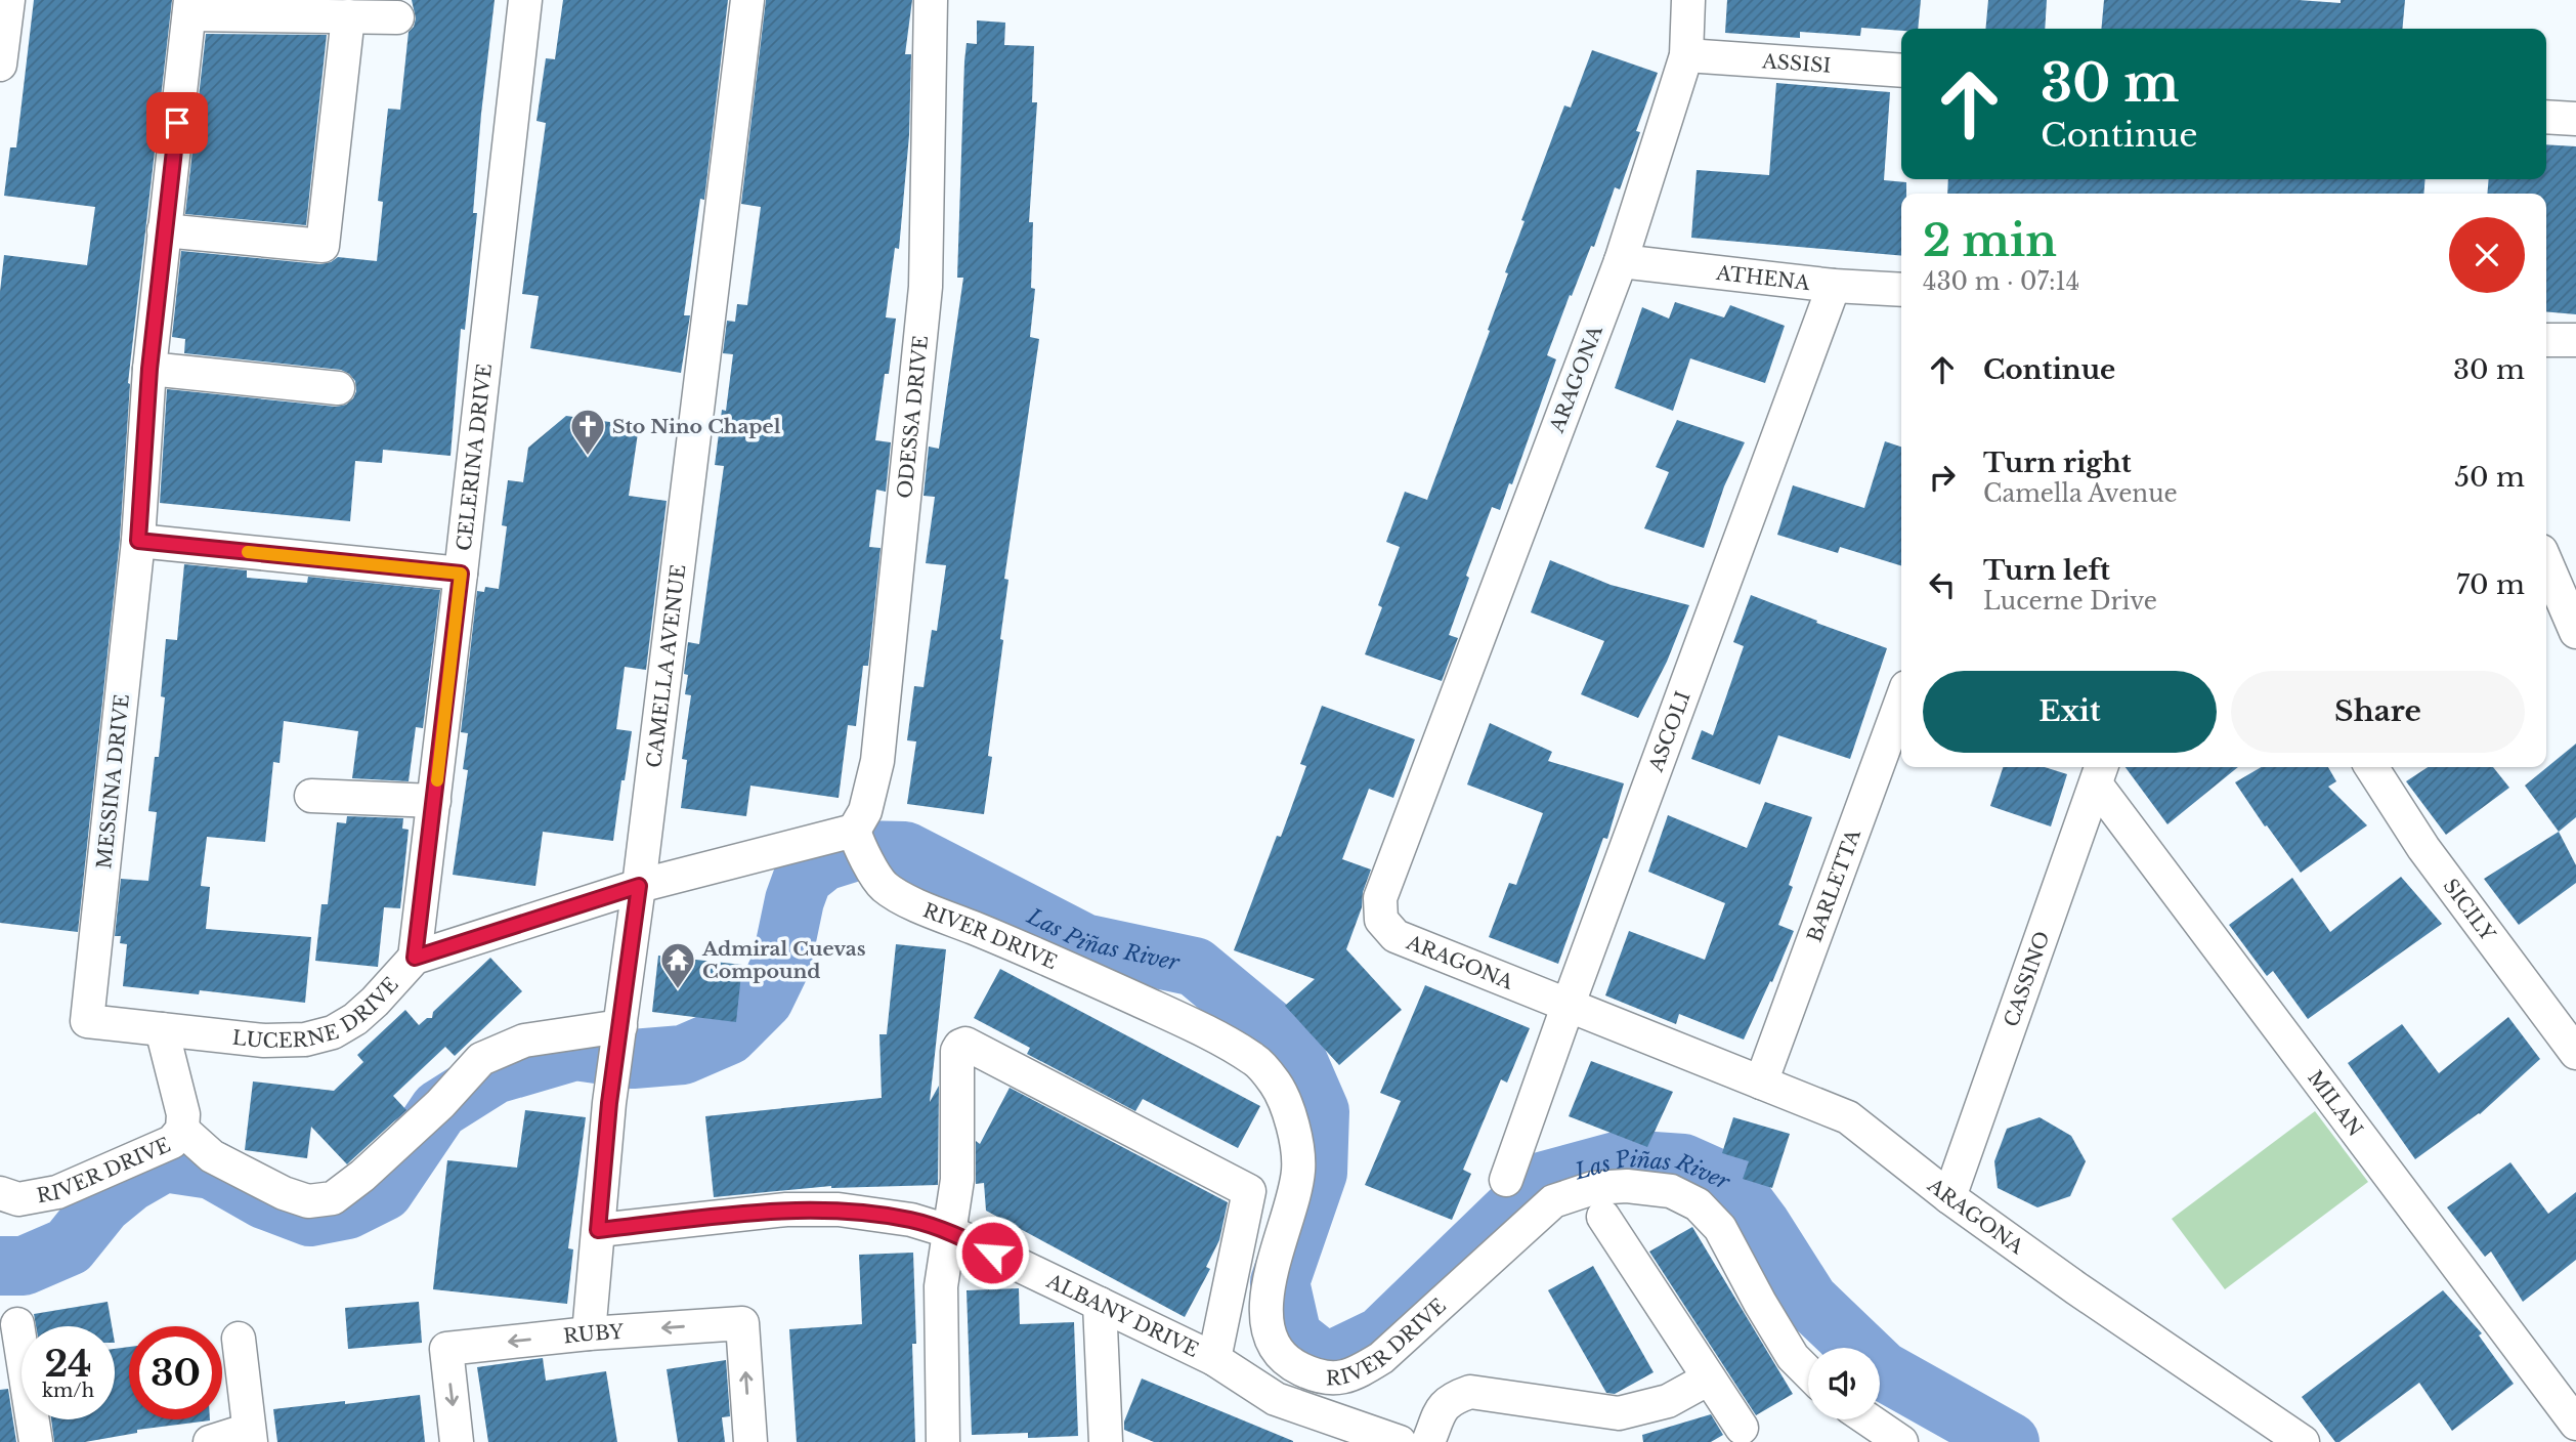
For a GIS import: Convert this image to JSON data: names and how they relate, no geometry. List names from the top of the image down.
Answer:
{
  "streets": {
    "street": [
      "ASSISI",
      "ATHENA",
      "ARAGONA",
      "ODESSA DRIVE",
      "CELERINA DRIVE",
      "CAMELLA AVENUE",
      "ASCOLI",
      "MESSINA DRIVE",
      "BARLETTA",
      "SICILY",
      "RIVER DRIVE",
      "CASSINO",
      "LUCERNE DRIVE",
      "MILAN",
      "ALBANY DRIVE",
      "RUBY"
    ]
  },
  "crossings": [
    ["ASSISI", "ARAGONA"],
    ["ATHENA", "ARAGONA"],
    ["ATHENA", "ASCOLI"],
    ["ARAGONA", "ASCOLI"],
    ["ARAGONA", "BARLETTA"],
    ["ARAGONA", "CASSINO"],
    ["ODESSA DRIVE", "RIVER DRIVE"],
    ["ODESSA DRIVE", "LUCERNE DRIVE"],
    ["CELERINA DRIVE", "LUCERNE DRIVE"],
    ["CAMELLA AVENUE", "LUCERNE DRIVE"],
    ["CAMELLA AVENUE", "ALBANY DRIVE"],
    ["CAMELLA AVENUE", "RUBY"],
    ["MESSINA DRIVE", "LUCERNE DRIVE"],
    ["RIVER DRIVE", "LUCERNE DRIVE"],
    ["CASSINO", "MILAN"]
  ],
  "water": ["Las Piñas River"],
  "places": {
    "church": ["Sto Nino Chapel"],
    "temple": ["Admiral Cuevas Compound"]
  },
  "page": {
    "turn": ["30 m", "Continue"],
    "heading": ["2 min", "430 m · 07:14"],
    "list": [
      {
        "name": "Continue",
        "value": "30 m"
      },
      {
        "name": "Turn right",
        "note": "Camella Avenue",
        "value": "50 m"
      },
      {
        "name": "Turn left",
        "note": "Lucerne Drive",
        "value": "70 m"
      }
    ],
    "buttons": ["Exit", "Share"],
    "speed": "24 km/h",
    "limit": "30"
  }
}
